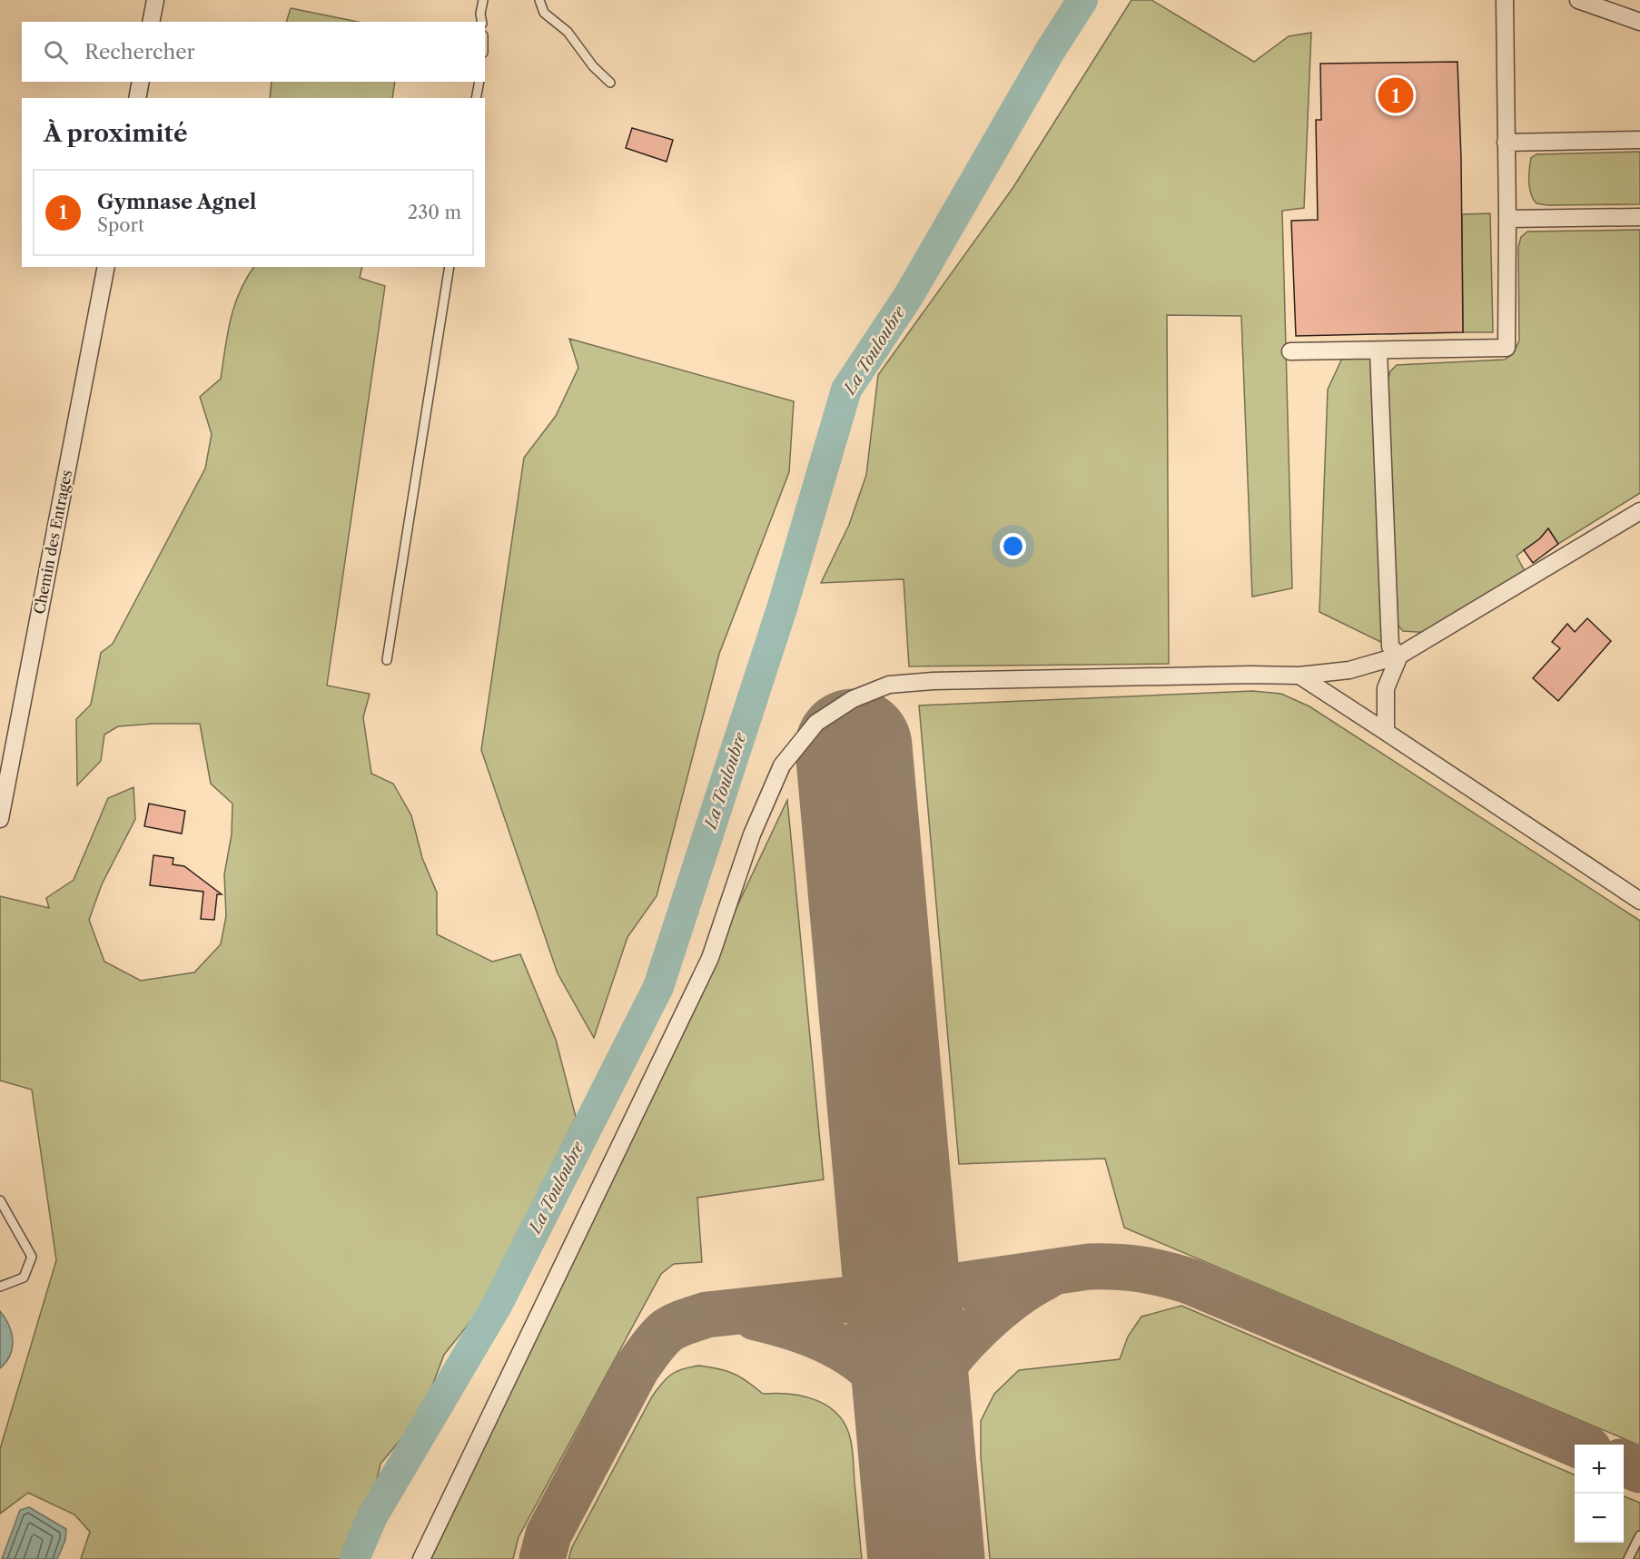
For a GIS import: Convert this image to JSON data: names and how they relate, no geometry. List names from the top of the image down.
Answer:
{
  "streets": {
    "street": ["Chemin des Entrages"]
  },
  "water": ["La Touloubre"],
  "page": {
    "search": "Rechercher",
    "pins": "1",
    "heading": "À proximité",
    "list": [
      {
        "mark": "1",
        "name": "Gymnase Agnel",
        "note": "Sport",
        "value": "230 m"
      }
    ],
    "map_buttons": ["+", "−"]
  }
}
